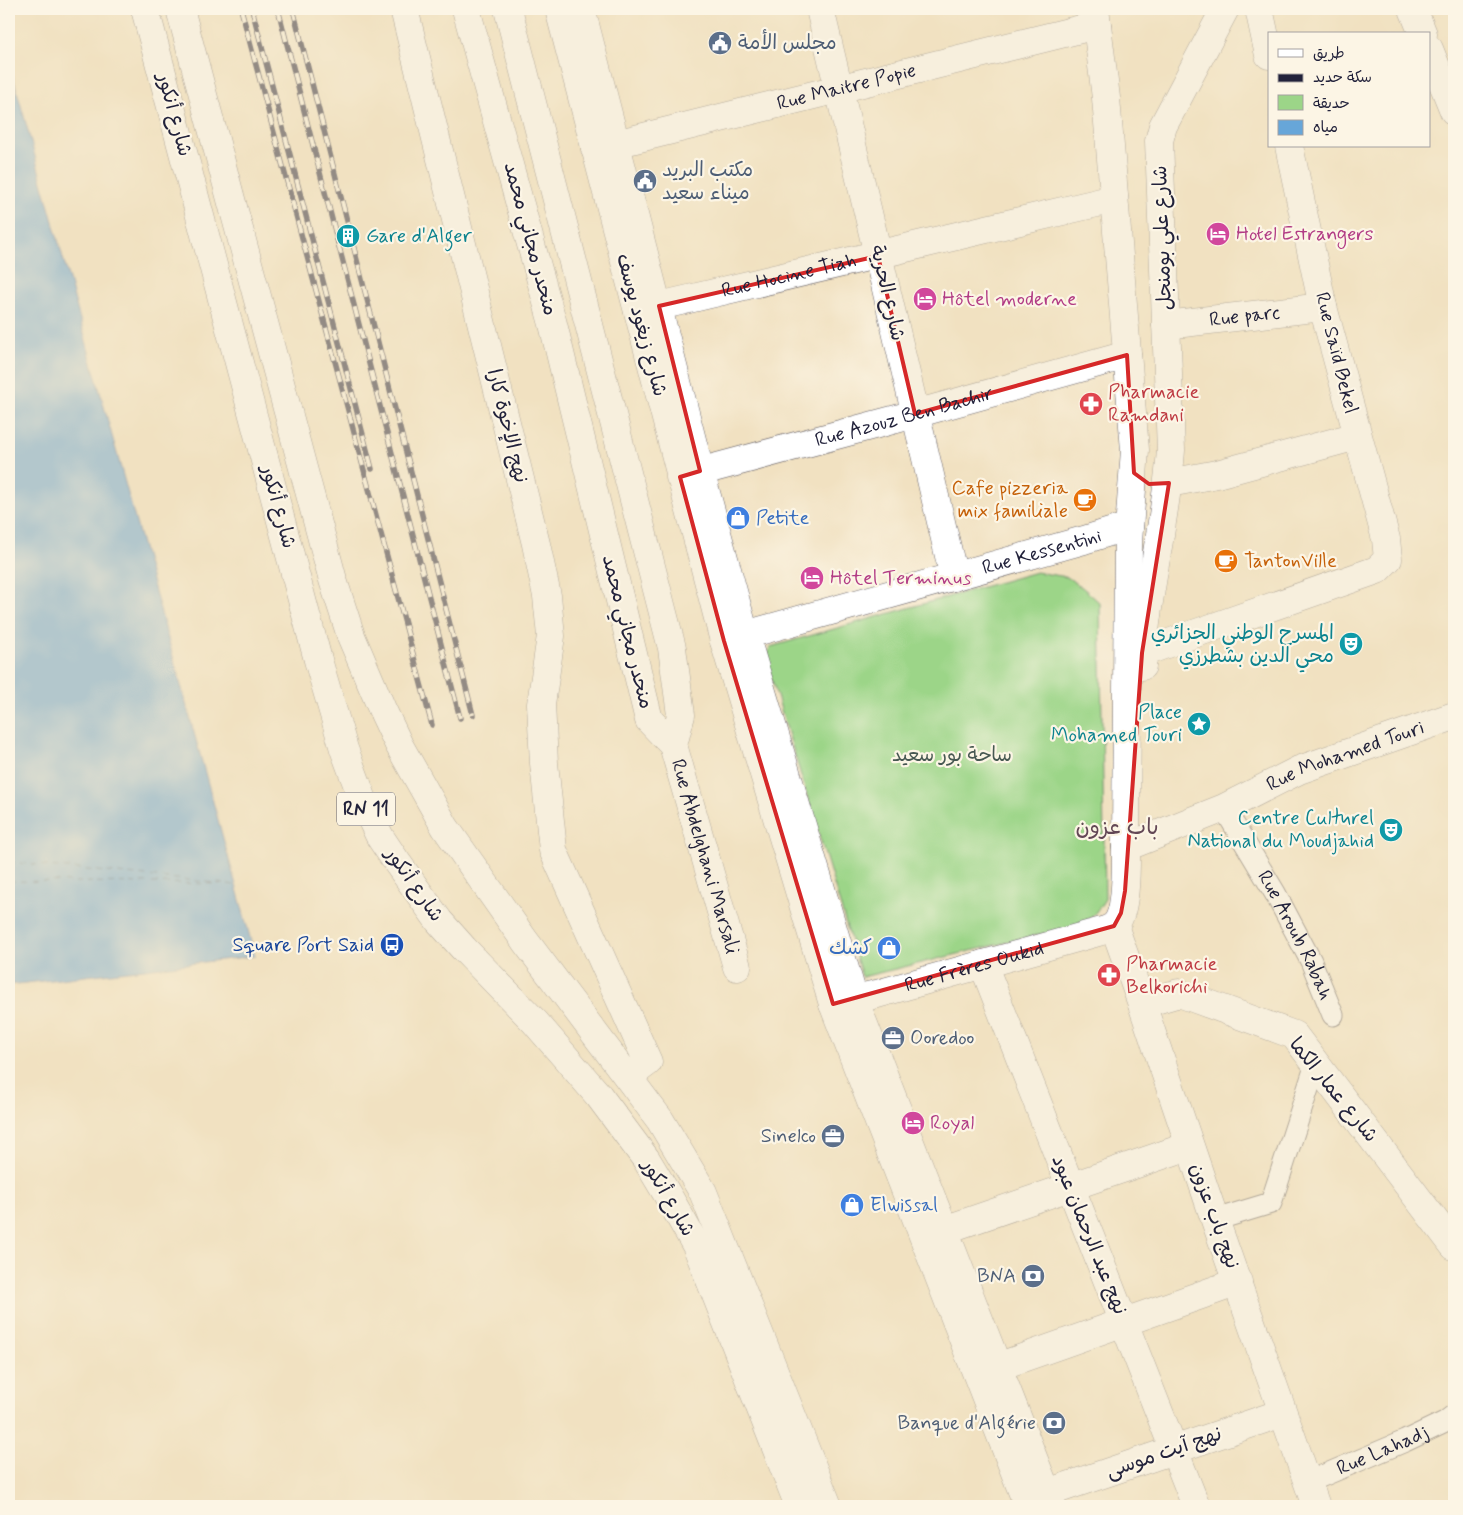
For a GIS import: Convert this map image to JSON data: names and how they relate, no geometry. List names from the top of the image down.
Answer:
{
  "streets": {
    "main road": [
      "Rue Maitre Popie",
      "شارع أنكور",
      "شارع علي بومنجل",
      "منحدر مجاني محمد",
      "Rue Hocine Tiah",
      "شارع الحرية",
      "Rue parc",
      "شارع زيغود يوسف",
      "Rue Saïd Bekel",
      "Rue Azouz Ben Bachir",
      "نهج الإخوة كارا",
      "Rue Kessentini",
      "Rue Mohamed Touri",
      "RN 11",
      "Rue Abdelghani Marsali",
      "Rue Frères Oukid",
      "شارع عمار الكما",
      "نهج باب عزون",
      "نهج عبد الرحمان عبود",
      "نهج آيت موسى"
    ],
    "street": ["Rue Aroub Rabah", "Rue Lahadj"]
  },
  "crossings": [
    ["Rue Maitre Popie", "شارع الحرية"],
    ["Rue Maitre Popie", "شارع زيغود يوسف"],
    ["شارع أنكور", "نهج الإخوة كارا"],
    ["شارع علي بومنجل", "Rue parc"],
    ["شارع علي بومنجل", "Rue Saïd Bekel"],
    ["شارع علي بومنجل", "Rue Mohamed Touri"],
    ["منحدر مجاني محمد", "Rue Abdelghani Marsali"],
    ["Rue Hocine Tiah", "شارع الحرية"],
    ["Rue Hocine Tiah", "شارع زيغود يوسف"],
    ["شارع الحرية", "Rue Azouz Ben Bachir"],
    ["شارع الحرية", "Rue Kessentini"],
    ["Rue parc", "Rue Saïd Bekel"],
    ["شارع زيغود يوسف", "Rue Azouz Ben Bachir"],
    ["شارع زيغود يوسف", "Rue Kessentini"],
    ["شارع زيغود يوسف", "Rue Frères Oukid"],
    ["Rue Mohamed Touri", "Rue Aroub Rabah"],
    ["Rue Frères Oukid", "نهج باب عزون"],
    ["Rue Frères Oukid", "نهج عبد الرحمان عبود"],
    ["شارع عمار الكما", "نهج باب عزون"],
    ["نهج باب عزون", "Rue Lahadj"],
    ["نهج باب عزون", "نهج آيت موسى"],
    ["نهج عبد الرحمان عبود", "نهج آيت موسى"]
  ],
  "districts": ["باب عزون"],
  "parks": ["ساحة بور سعيد"],
  "places": {
    "public building": ["مجلس الأمة", "مكتب البريد ميناء سعيد"],
    "hotel": [
      "Hotel Estrangers",
      "Hôtel moderne",
      "Hôtel Terminus",
      "Royal"
    ],
    "building": ["Gare d'Alger"],
    "pharmacy": ["Pharmacie Ramdani", "Pharmacie Belkorichi"],
    "cafe": ["Cafe pizzeria mix familiale", "TantonVille"],
    "shop": ["Petite", "كشك", "Elwissal"],
    "theatre": ["المسرح الوطني الجزائري محي الدين بشطرزي", "Centre Culturel National du Moudjahid"],
    "place": ["Place Mohamed Touri"],
    "bus stop": ["Square Port Said"],
    "office": ["Ooredoo", "Sinelco"],
    "bank": ["BNA", "Banque d'Algérie"]
  },
  "legend": [
    "طريق",
    "سكة حديد",
    "حديقة",
    "مياه"
  ]
}
